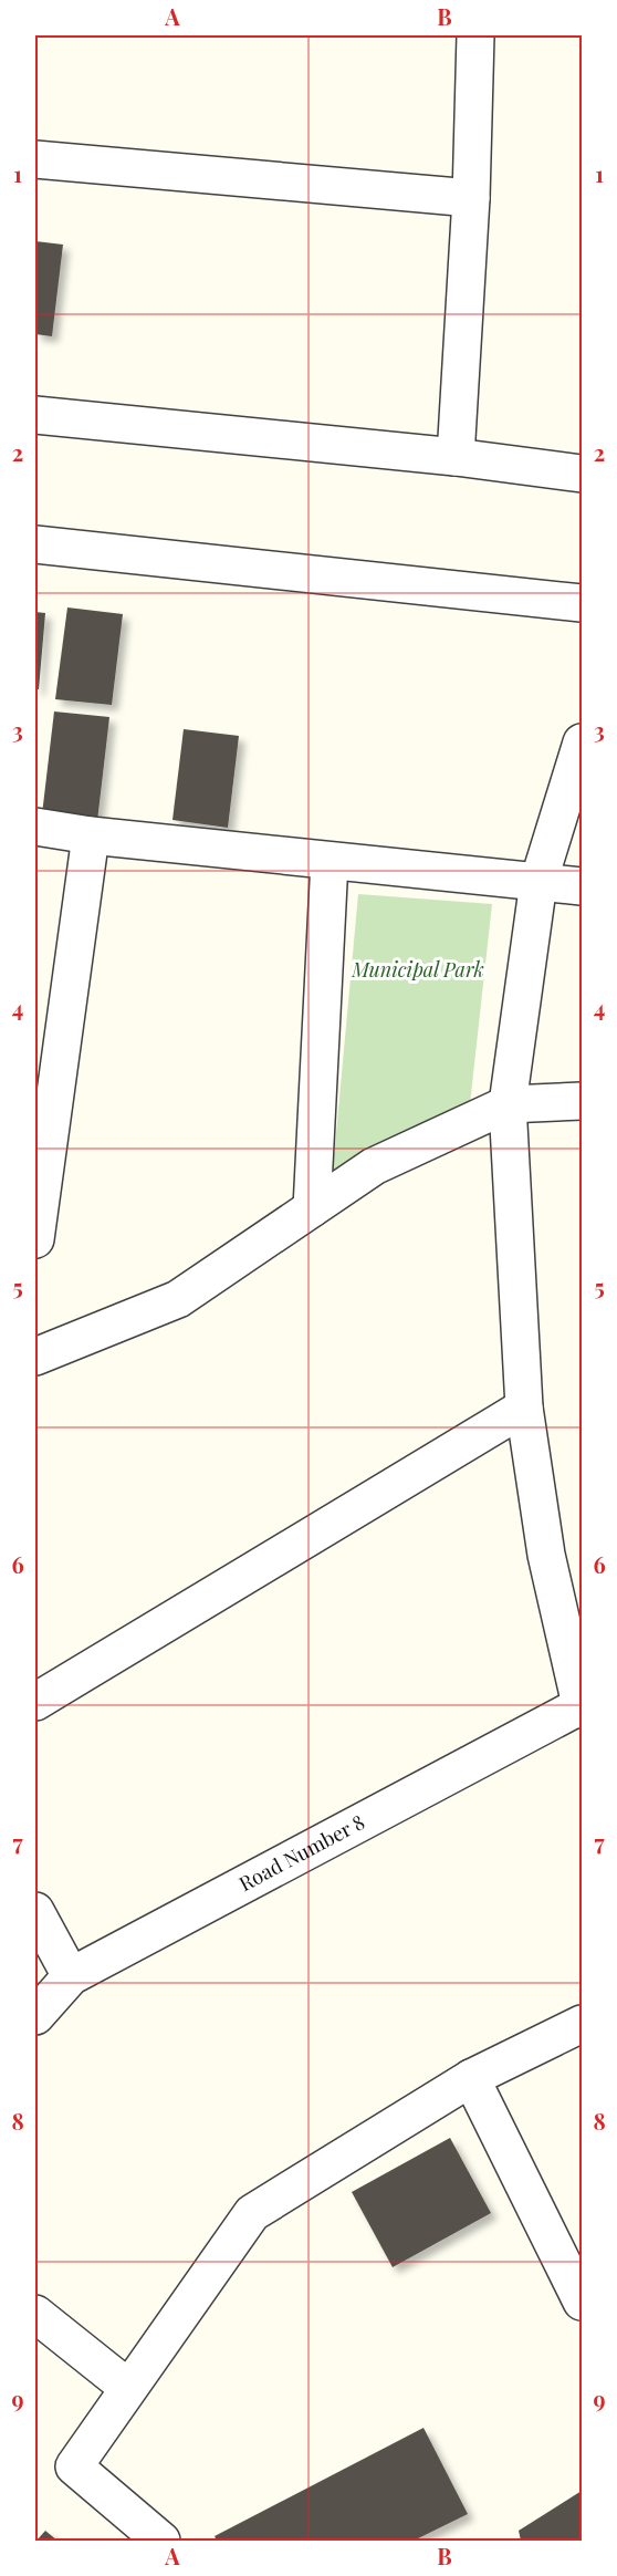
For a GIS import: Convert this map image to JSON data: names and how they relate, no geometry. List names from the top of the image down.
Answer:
{
  "streets": {
    "street": ["Road Number 8"]
  },
  "parks": ["Municipal Park"],
  "grid": {
    "columns": ["A", "B"],
    "rows": [
      "1",
      "2",
      "3",
      "4",
      "5",
      "6",
      "7",
      "8",
      "9"
    ]
  }
}
